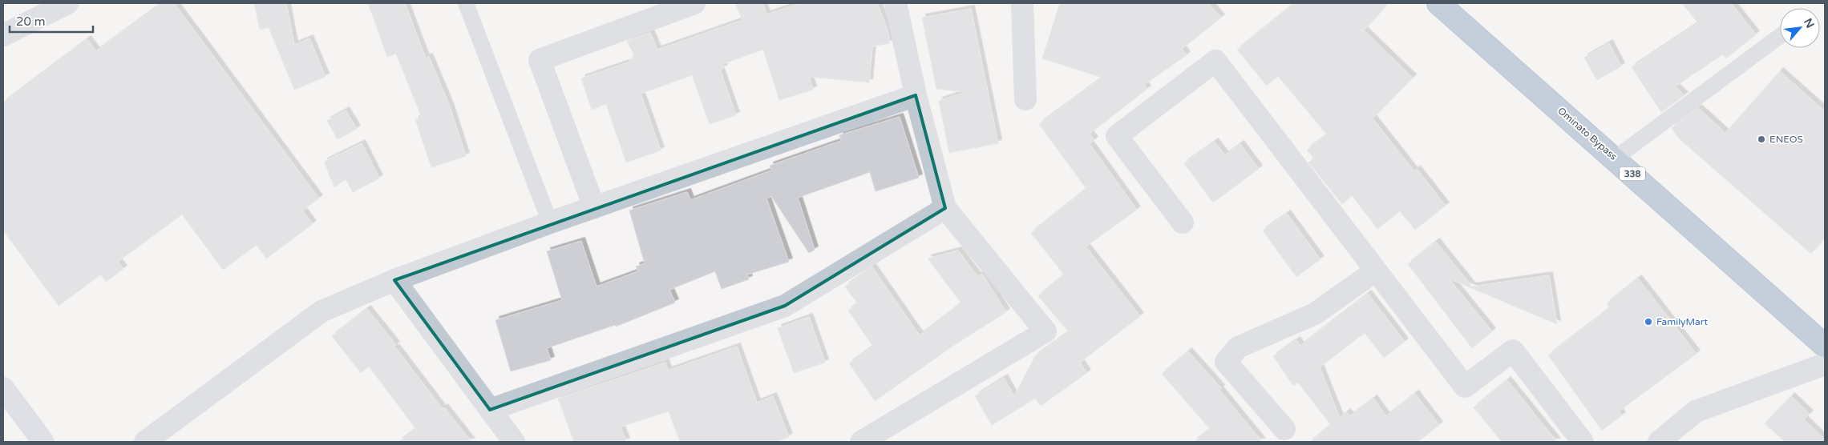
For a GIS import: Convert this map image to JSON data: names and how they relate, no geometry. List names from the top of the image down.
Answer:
{
  "streets": {
    "highway": ["Ominato Bypass", "338"]
  },
  "places": ["ENEOS", "FamilyMart"],
  "scale_bar": "20 m",
  "north": "top right"
}
